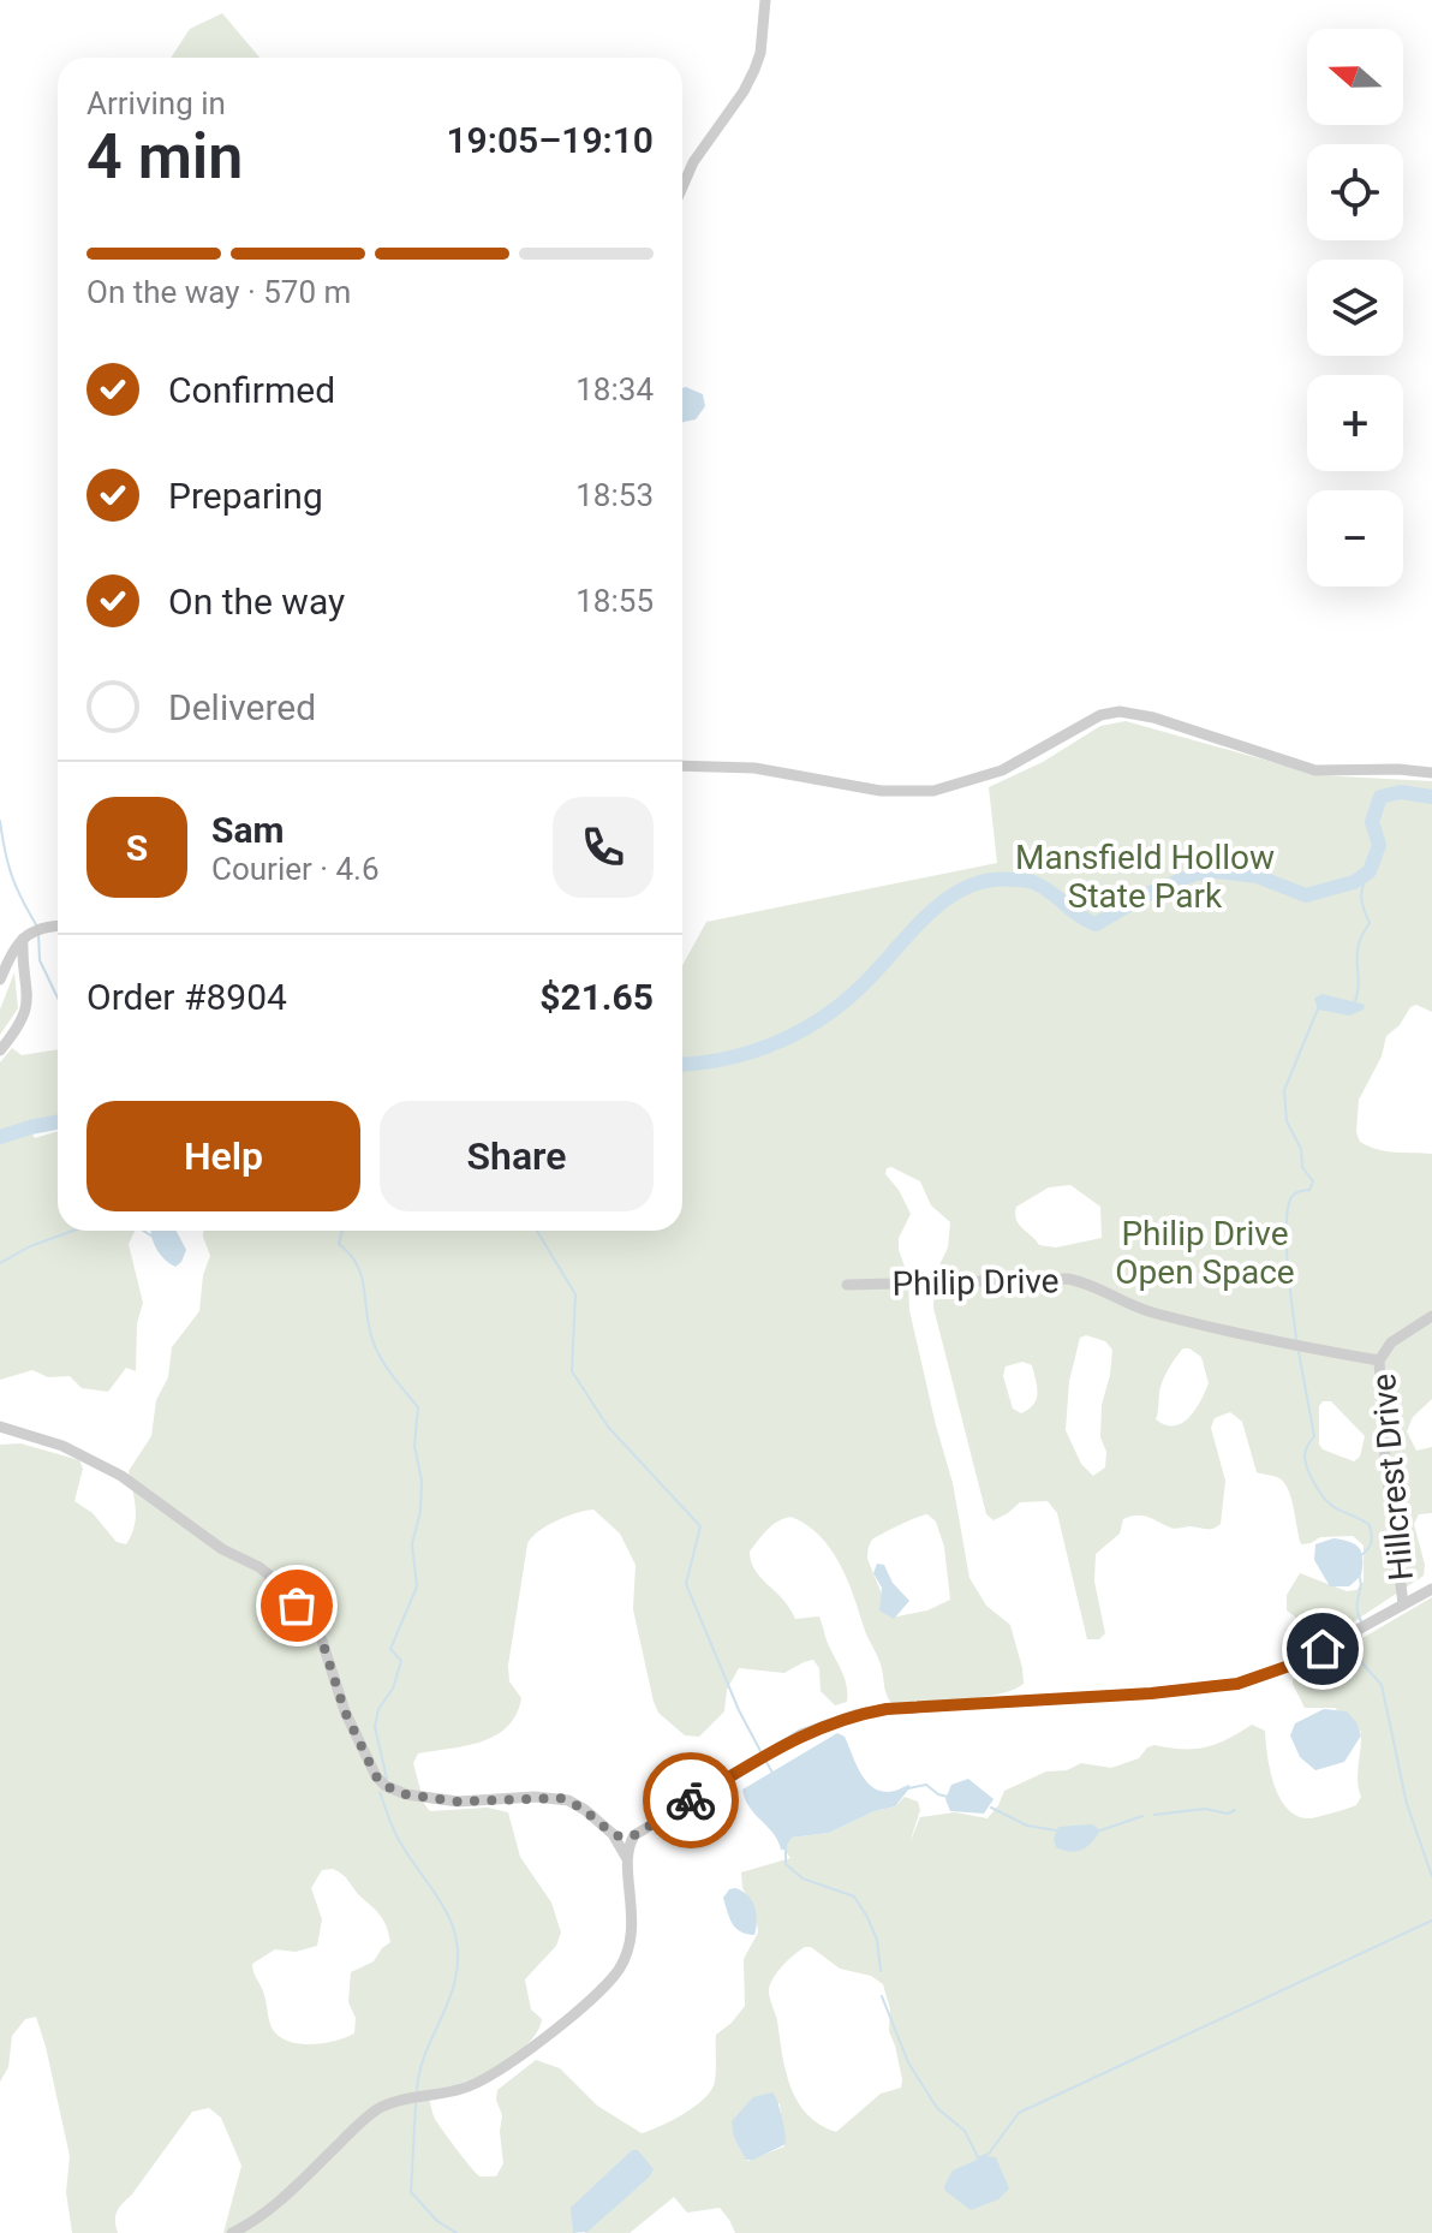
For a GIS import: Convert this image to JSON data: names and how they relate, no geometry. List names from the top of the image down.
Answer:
{
  "streets": {
    "street": ["Philip Drive", "Hillcrest Drive"]
  },
  "crossings": [
    ["Philip Drive", "Hillcrest Drive"]
  ],
  "parks": ["Mansfield Hollow State Park", "Philip Drive Open Space"],
  "north": "left",
  "page": {
    "map_buttons": ["+", "−"],
    "heading": ["4 min", "Arriving in", "19:05–19:10"],
    "panel": [
      "Sam",
      "Courier · 4.6",
      "Order #8904",
      "$21.65"
    ],
    "bar": "On the way · 570 m",
    "list": [
      ["Confirmed", "18:34"],
      ["Preparing", "18:53"],
      ["On the way", "18:55"],
      "Delivered"
    ],
    "round": "S",
    "buttons": ["Help", "Share"]
  }
}
